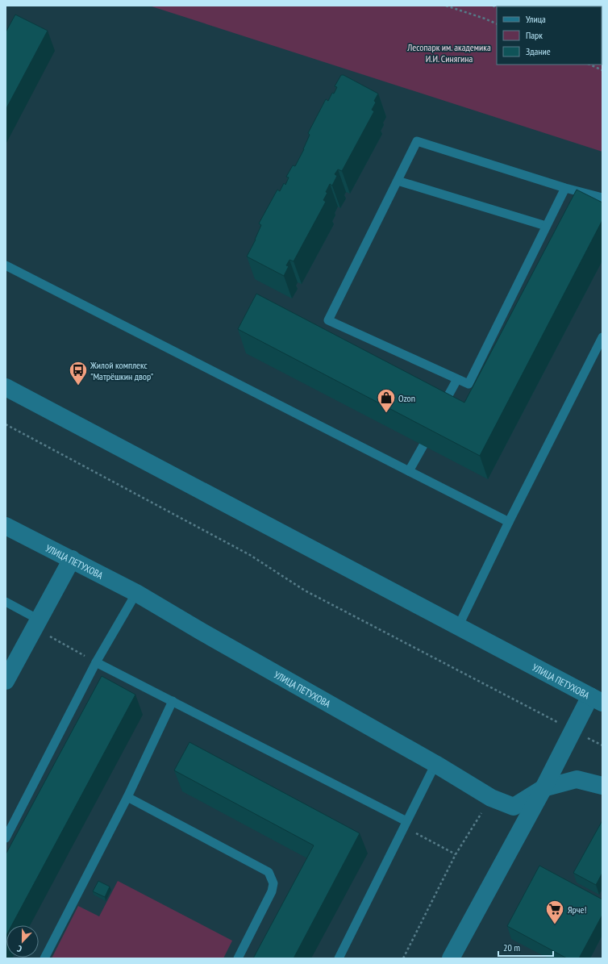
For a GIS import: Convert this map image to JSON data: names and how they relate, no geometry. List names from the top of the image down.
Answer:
{
  "streets": {
    "street": ["УЛИЦА ПЕТУХОВА"]
  },
  "parks": ["Лесопарк им. академика И.И. Синягина"],
  "places": {
    "bus stop": ["Жилой комплекс \"Матрёшкин двор\""],
    "shop": ["Ozon"],
    "supermarket": ["Ярче!"]
  },
  "legend": ["Улица", "Парк", "Здание"],
  "scale_bar": "20 m",
  "north": "bottom"
}
